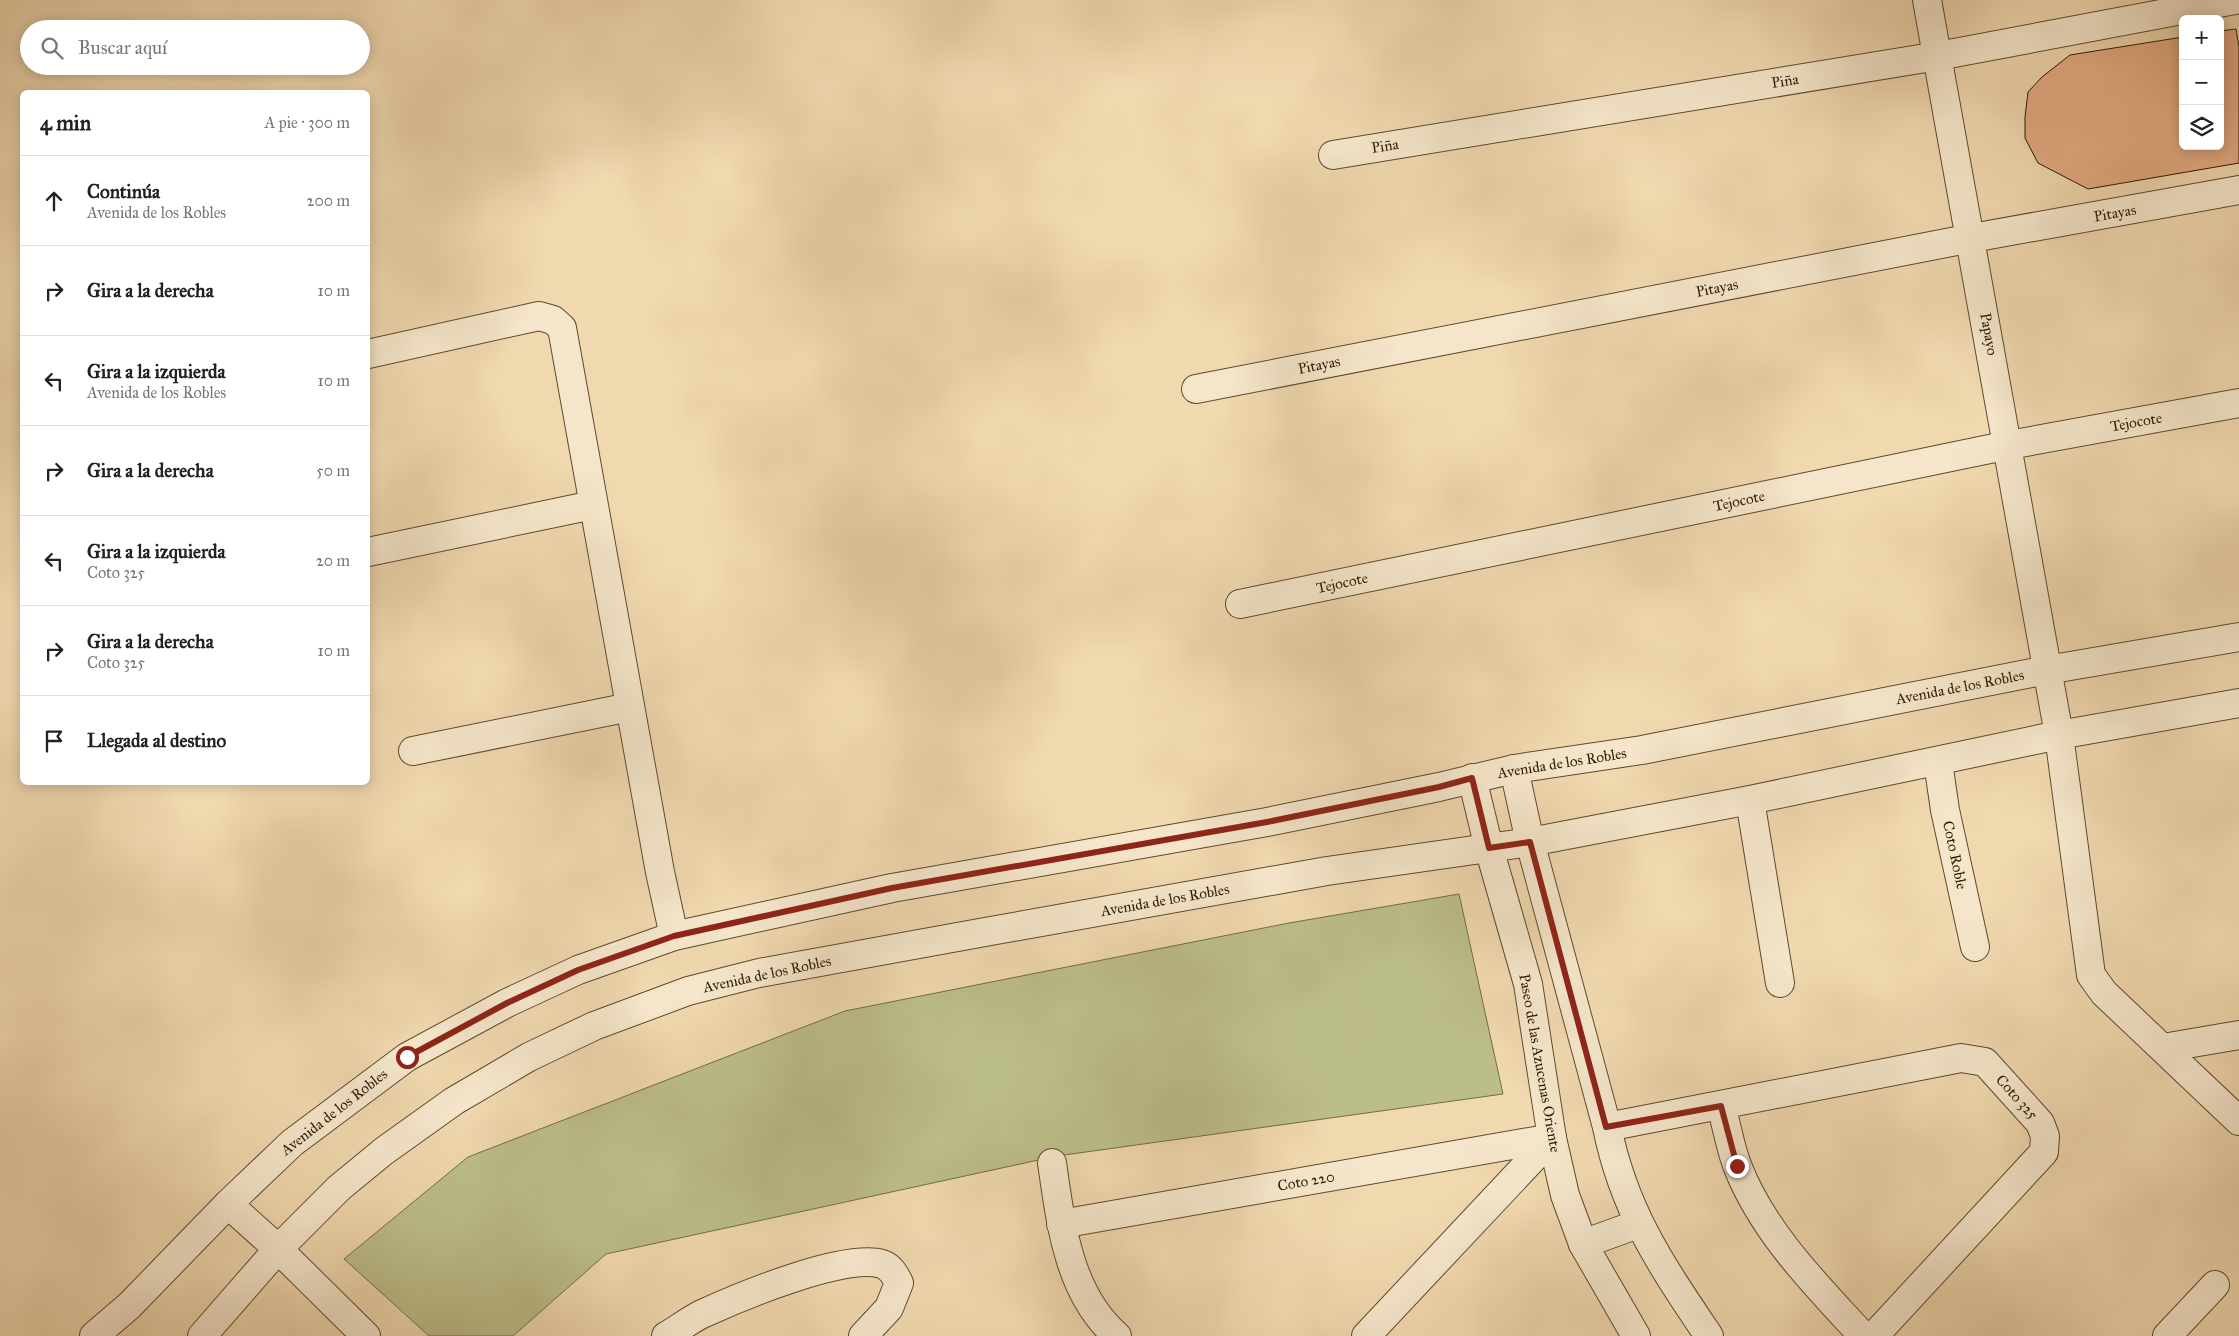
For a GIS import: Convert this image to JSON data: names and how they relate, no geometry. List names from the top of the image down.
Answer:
{
  "streets": {
    "street": [
      "Piña",
      "Pitayas",
      "Papayo",
      "Tejocote",
      "Avenida de los Robles",
      "Coto Roble",
      "Paseo de las Azucenas Oriente",
      "Coto 325",
      "Coto 220"
    ]
  },
  "crossings": [
    ["Piña", "Papayo"],
    ["Pitayas", "Papayo"],
    ["Papayo", "Tejocote"],
    ["Papayo", "Avenida de los Robles"],
    ["Avenida de los Robles", "Coto Roble"],
    ["Avenida de los Robles", "Paseo de las Azucenas Oriente"],
    ["Paseo de las Azucenas Oriente", "Coto 220"]
  ],
  "page": {
    "map_buttons": ["+", "−"],
    "search": "Buscar aquí",
    "heading": ["4 min", "A pie · 300 m"],
    "list": [
      ["Continúa", "Avenida de los Robles", "200 m"],
      ["Gira a la derecha", "10 m"],
      ["Gira a la izquierda", "Avenida de los Robles", "10 m"],
      ["Gira a la derecha", "50 m"],
      ["Gira a la izquierda", "Coto 325", "20 m"],
      ["Gira a la derecha", "Coto 325", "10 m"],
      "Llegada al destino"
    ]
  }
}
